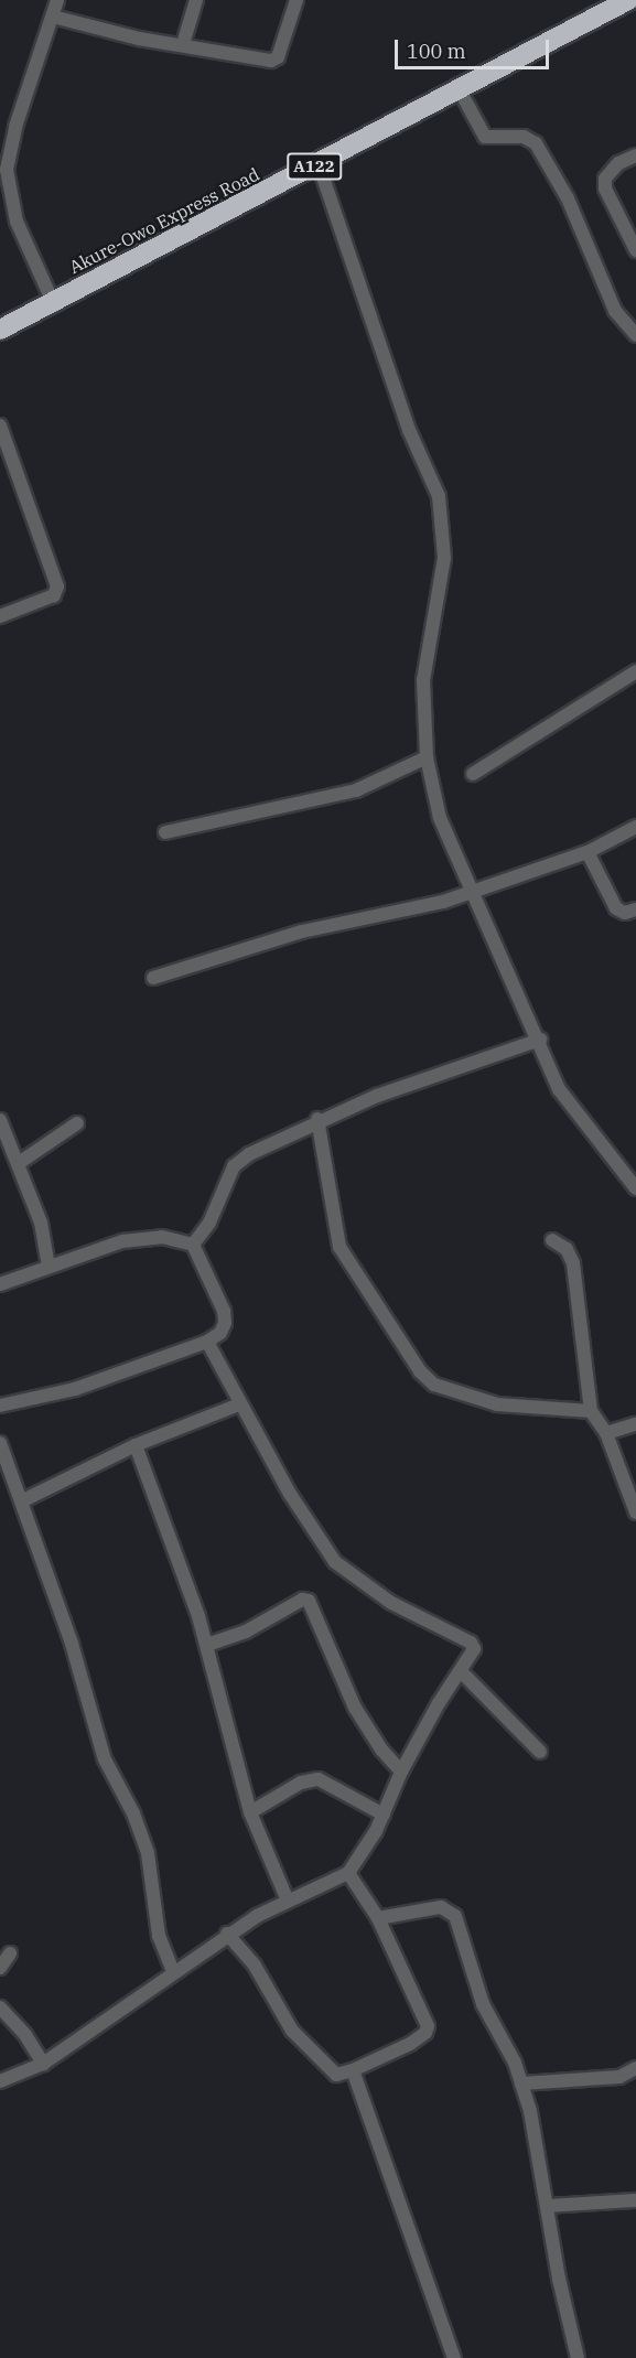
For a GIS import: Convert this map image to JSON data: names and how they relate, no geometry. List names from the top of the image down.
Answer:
{
  "streets": {
    "highway": ["A122", "Akure-Owo Express Road"]
  },
  "scale_bar": "100 m"
}
